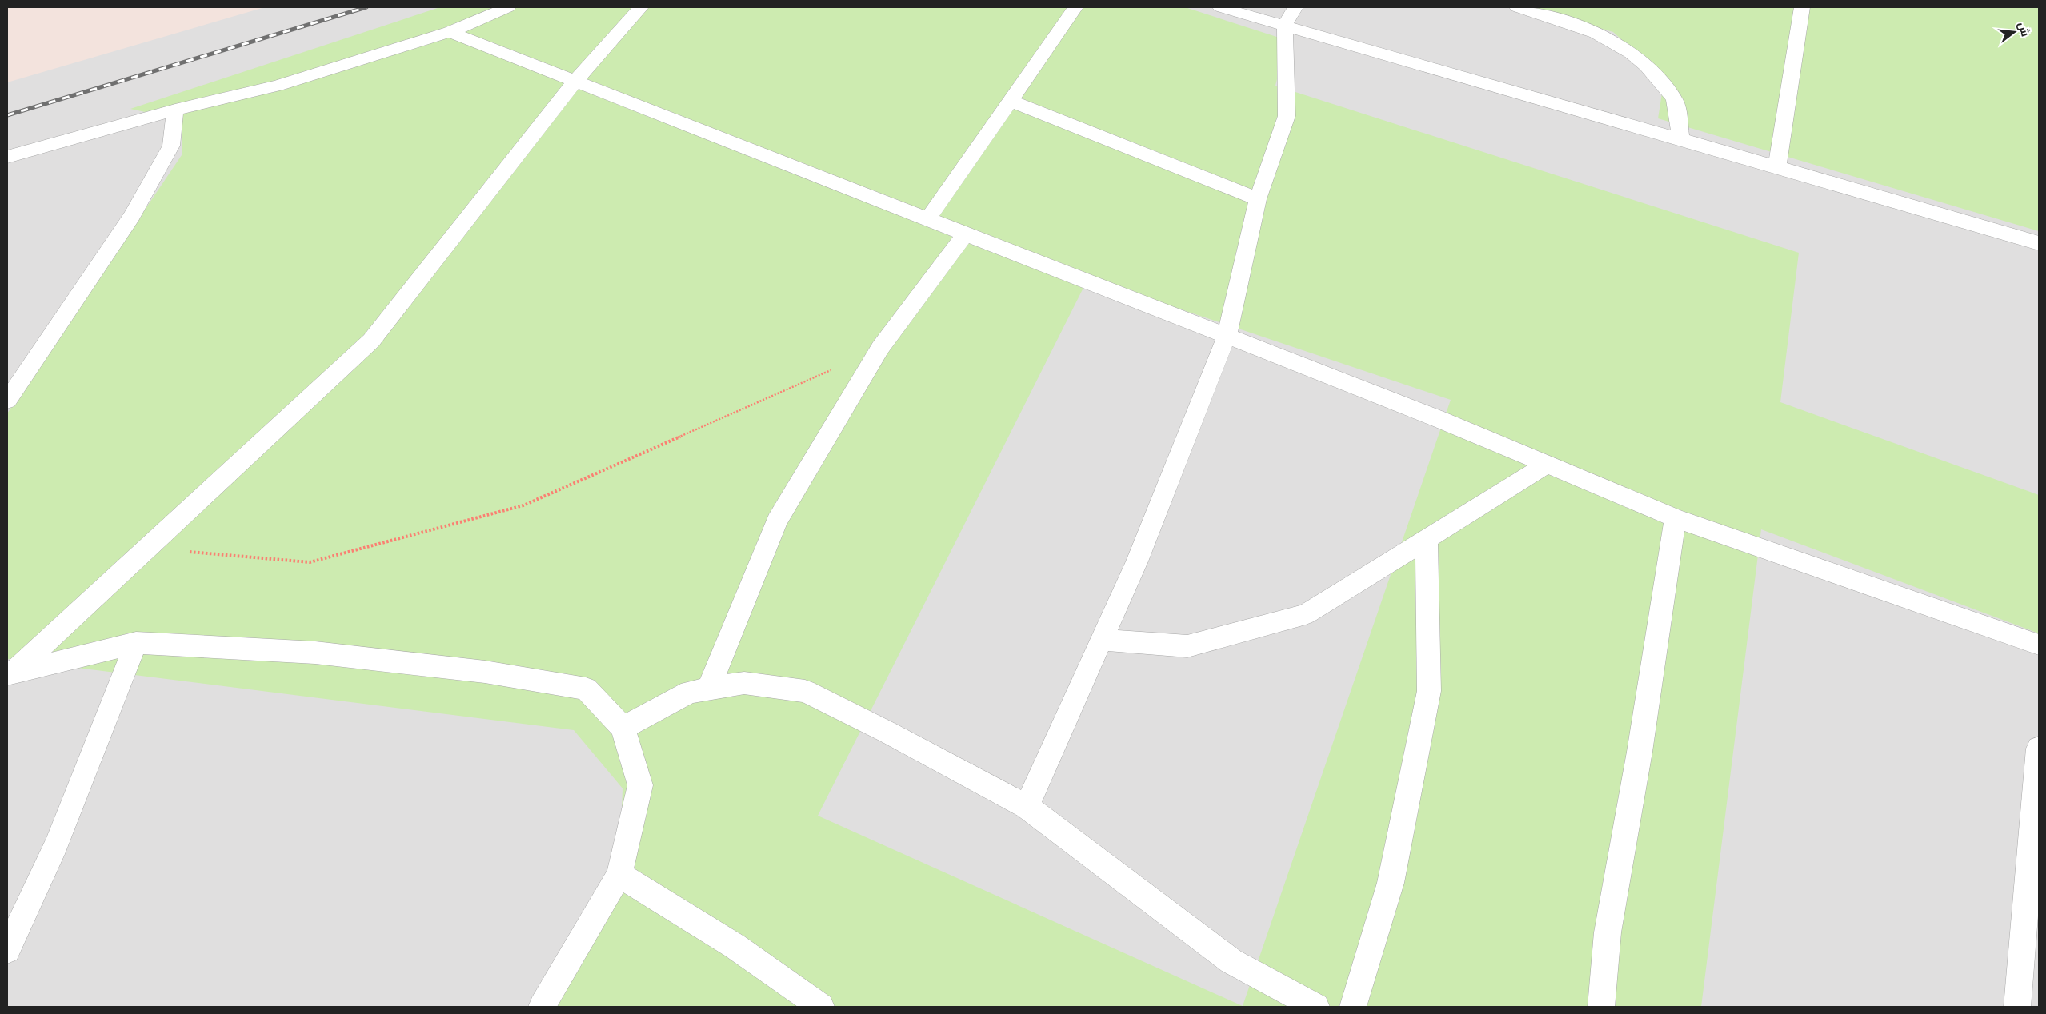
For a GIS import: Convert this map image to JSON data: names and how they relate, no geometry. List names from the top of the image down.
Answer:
{
  "north": "right"
}
